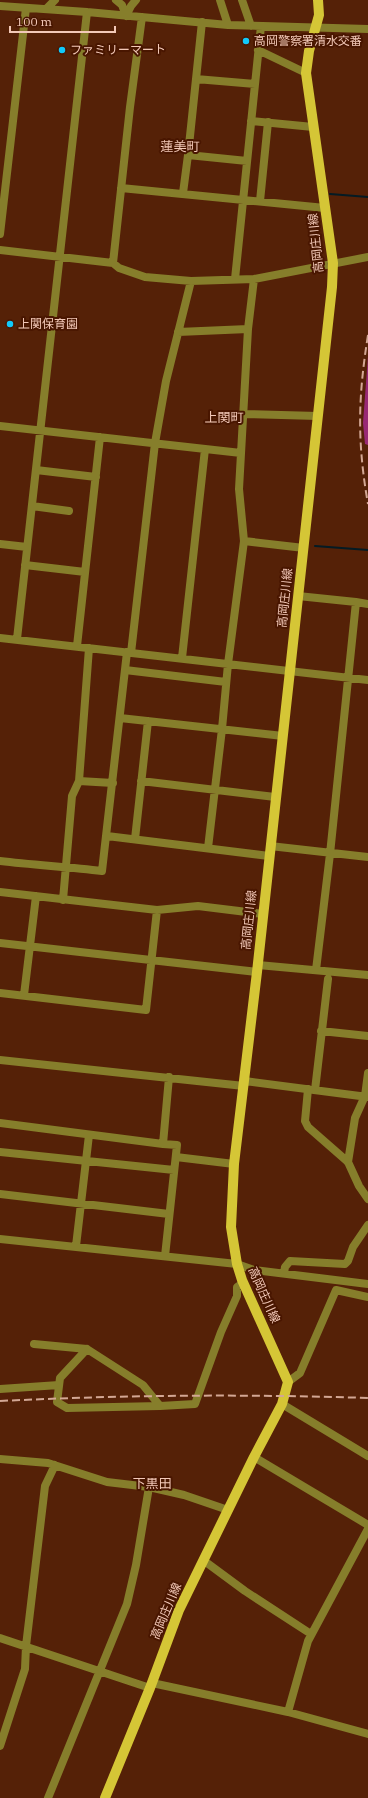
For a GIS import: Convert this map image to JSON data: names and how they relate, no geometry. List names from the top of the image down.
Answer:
{
  "streets": {
    "main road": ["高岡庄川線"]
  },
  "districts": ["蓮美町", "上関町", "下黒田"],
  "places": ["高岡警察署清水交番", "ファミリーマート", "上関保育園"],
  "scale_bar": "100 m"
}
